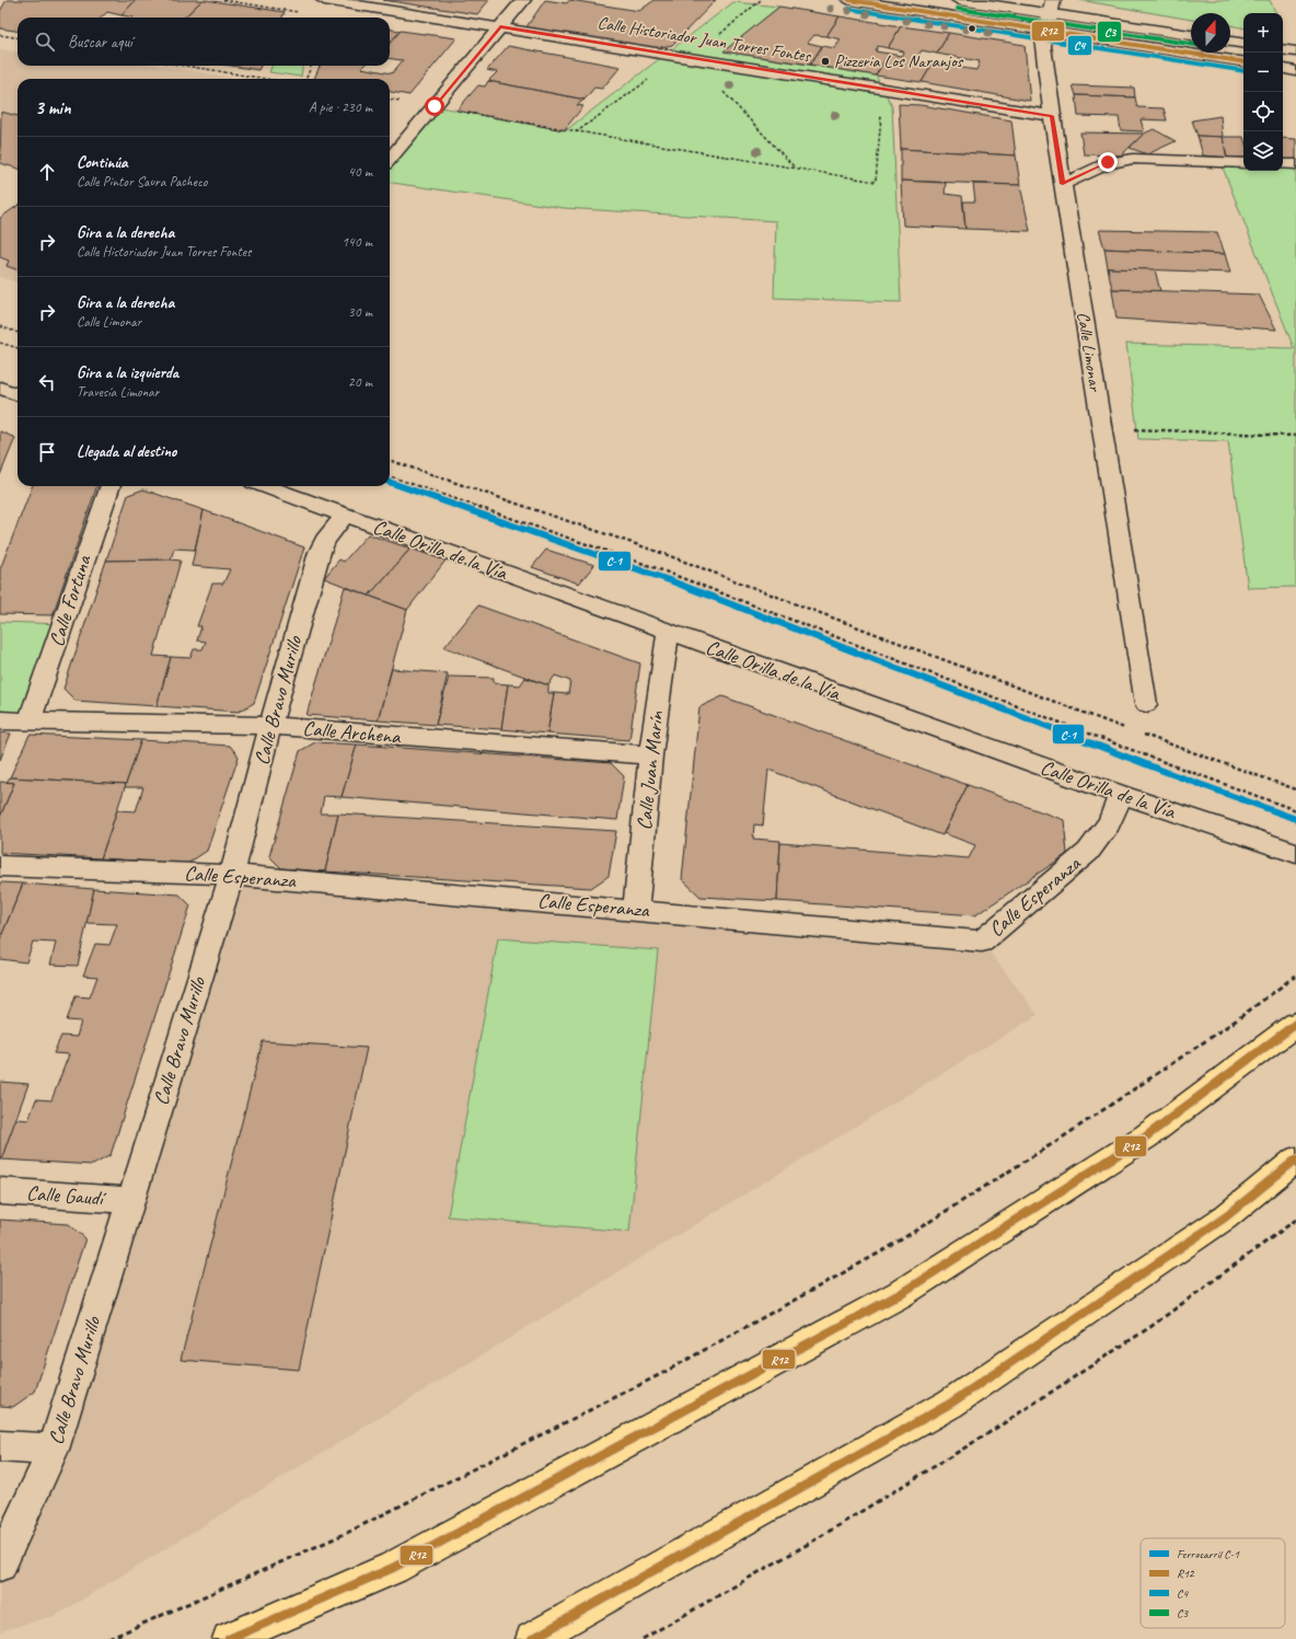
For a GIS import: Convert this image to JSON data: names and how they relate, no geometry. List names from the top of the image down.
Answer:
{
  "streets": {
    "street": [
      "Calle Historiador Juan Torres Fontes",
      "Calle Limonar",
      "Calle Orilla de la Vía",
      "Calle Fortuna",
      "Calle Bravo Murillo",
      "Calle Archena",
      "Calle Juan Marín",
      "Calle Esperanza",
      "Calle Gaudí"
    ]
  },
  "crossings": [
    ["Calle Historiador Juan Torres Fontes", "Calle Limonar"],
    ["Calle Orilla de la Vía", "Calle Bravo Murillo"],
    ["Calle Orilla de la Vía", "Calle Juan Marín"],
    ["Calle Orilla de la Vía", "Calle Esperanza"],
    ["Calle Fortuna", "Calle Archena"],
    ["Calle Bravo Murillo", "Calle Archena"],
    ["Calle Bravo Murillo", "Calle Esperanza"],
    ["Calle Bravo Murillo", "Calle Gaudí"],
    ["Calle Archena", "Calle Juan Marín"],
    ["Calle Juan Marín", "Calle Esperanza"]
  ],
  "places": ["Pizzeria Los Naranjos"],
  "lines": [
    "transit line R12",
    "transit line C4",
    "transit line C3",
    "rail line C-1"
  ],
  "legend": [
    "Ferrocarril C-1",
    "R12",
    "C4",
    "C3"
  ],
  "north": "top",
  "page": {
    "map_buttons": ["+", "−"],
    "search": "Buscar aquí",
    "heading": ["3 min", "A pie · 230 m"],
    "list": [
      ["Continúa", "Calle Pintor Saura Pacheco", "40 m"],
      ["Gira a la derecha", "Calle Historiador Juan Torres Fontes", "140 m"],
      ["Gira a la derecha", "Calle Limonar", "30 m"],
      ["Gira a la izquierda", "Travesía Limonar", "20 m"],
      "Llegada al destino"
    ]
  }
}
